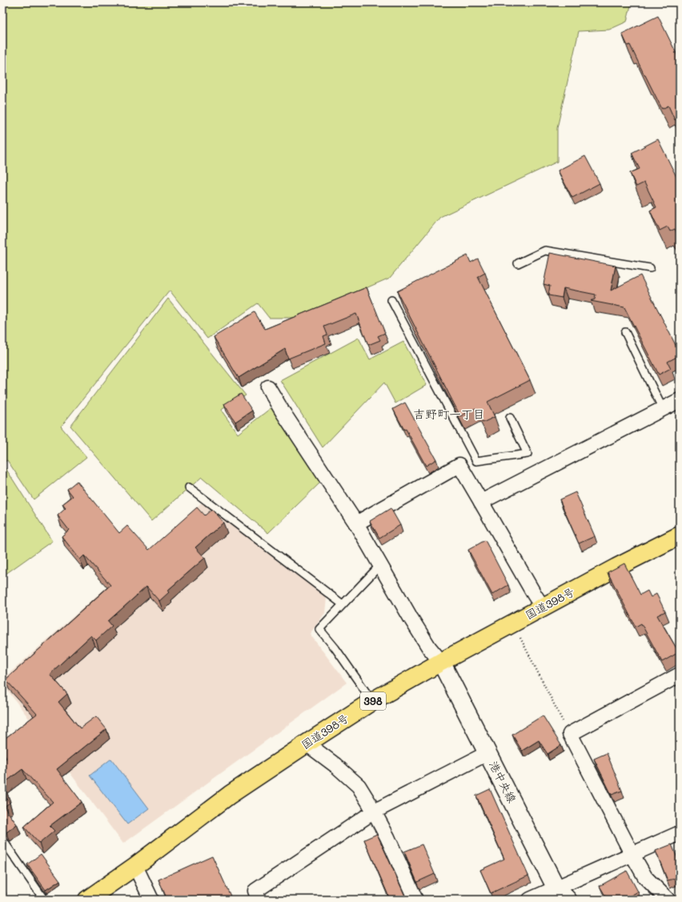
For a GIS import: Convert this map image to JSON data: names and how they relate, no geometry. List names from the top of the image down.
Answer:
{
  "streets": {
    "highway": ["国道398号", "398"],
    "street": ["港中央線"]
  },
  "crossings": [
    ["国道398号", "港中央線"]
  ],
  "districts": ["吉野町一丁目"]
}
